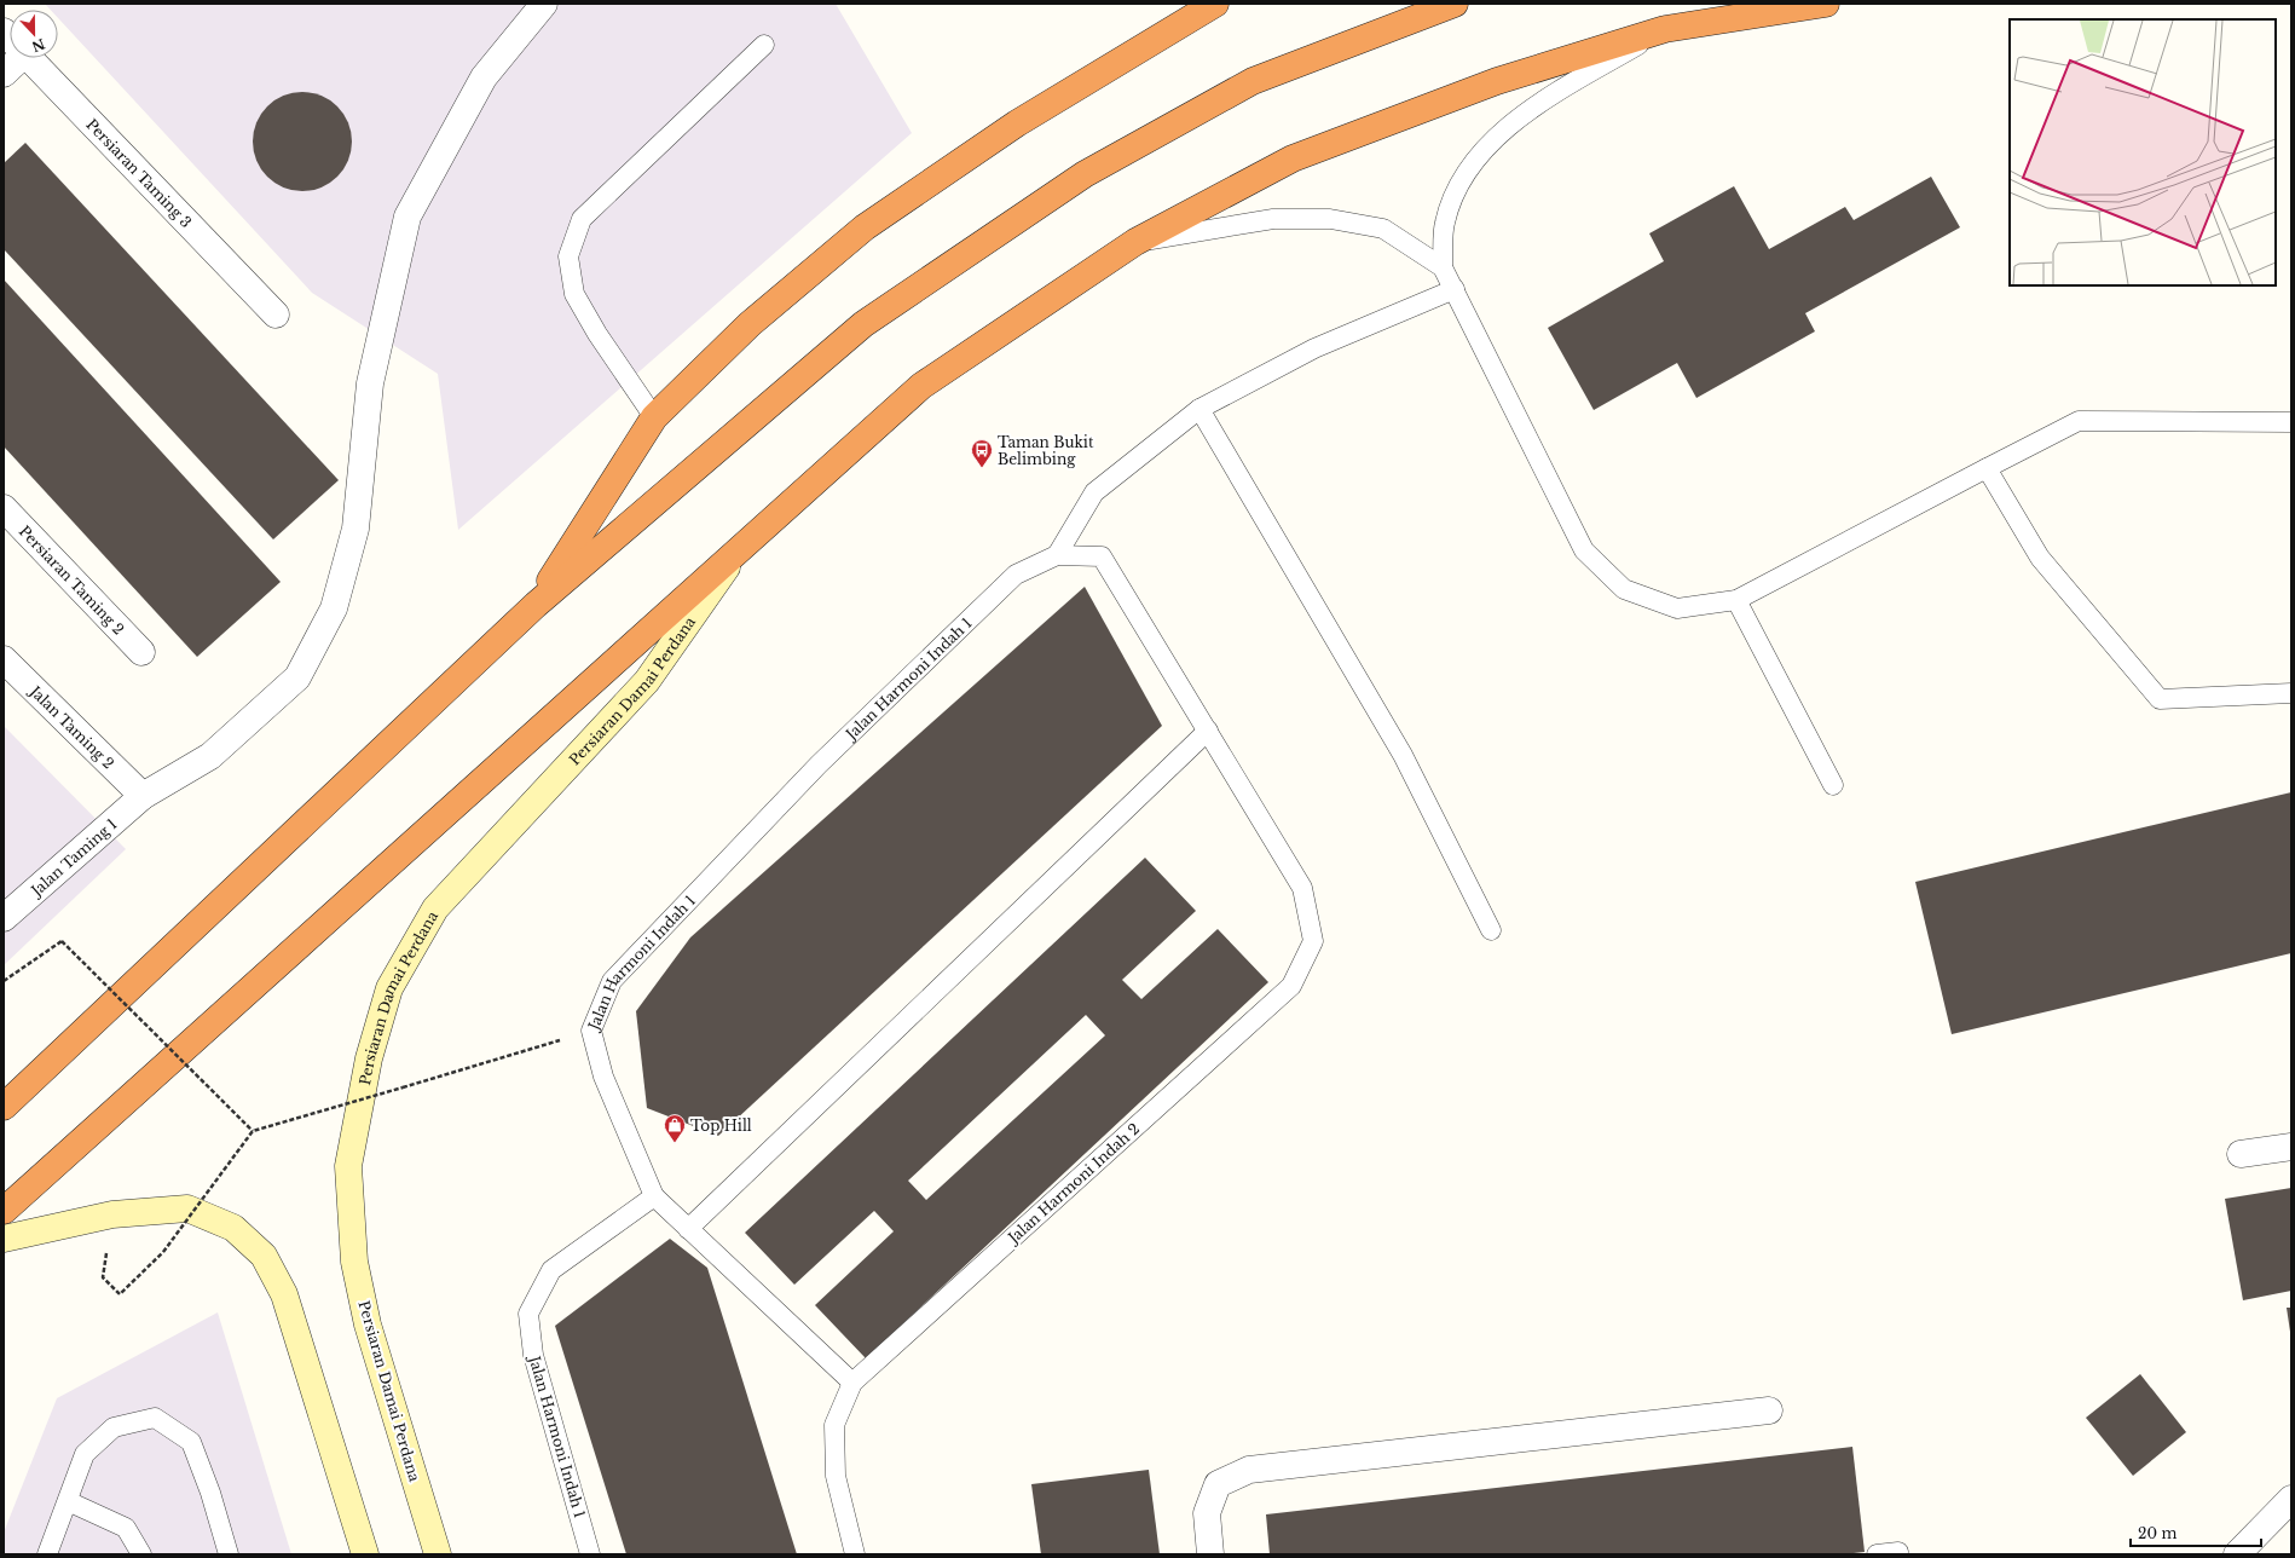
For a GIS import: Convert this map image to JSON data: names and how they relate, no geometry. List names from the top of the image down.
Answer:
{
  "streets": {
    "main road": ["Persiaran Damai Perdana"],
    "street": [
      "Persiaran Taming 3",
      "Persiaran Taming 2",
      "Jalan Taming 2",
      "Jalan Taming 1"
    ],
    "lane": ["Jalan Harmoni Indah 1", "Jalan Harmoni Indah 2"]
  },
  "crossings": [
    ["Jalan Harmoni Indah 1", "Jalan Harmoni Indah 2"],
    ["Jalan Taming 2", "Jalan Taming 1"]
  ],
  "places": {
    "bus stop": ["Taman Bukit Belimbing"],
    "shop": ["Top Hill"]
  },
  "scale_bar": "20 m",
  "north": "bottom"
}
